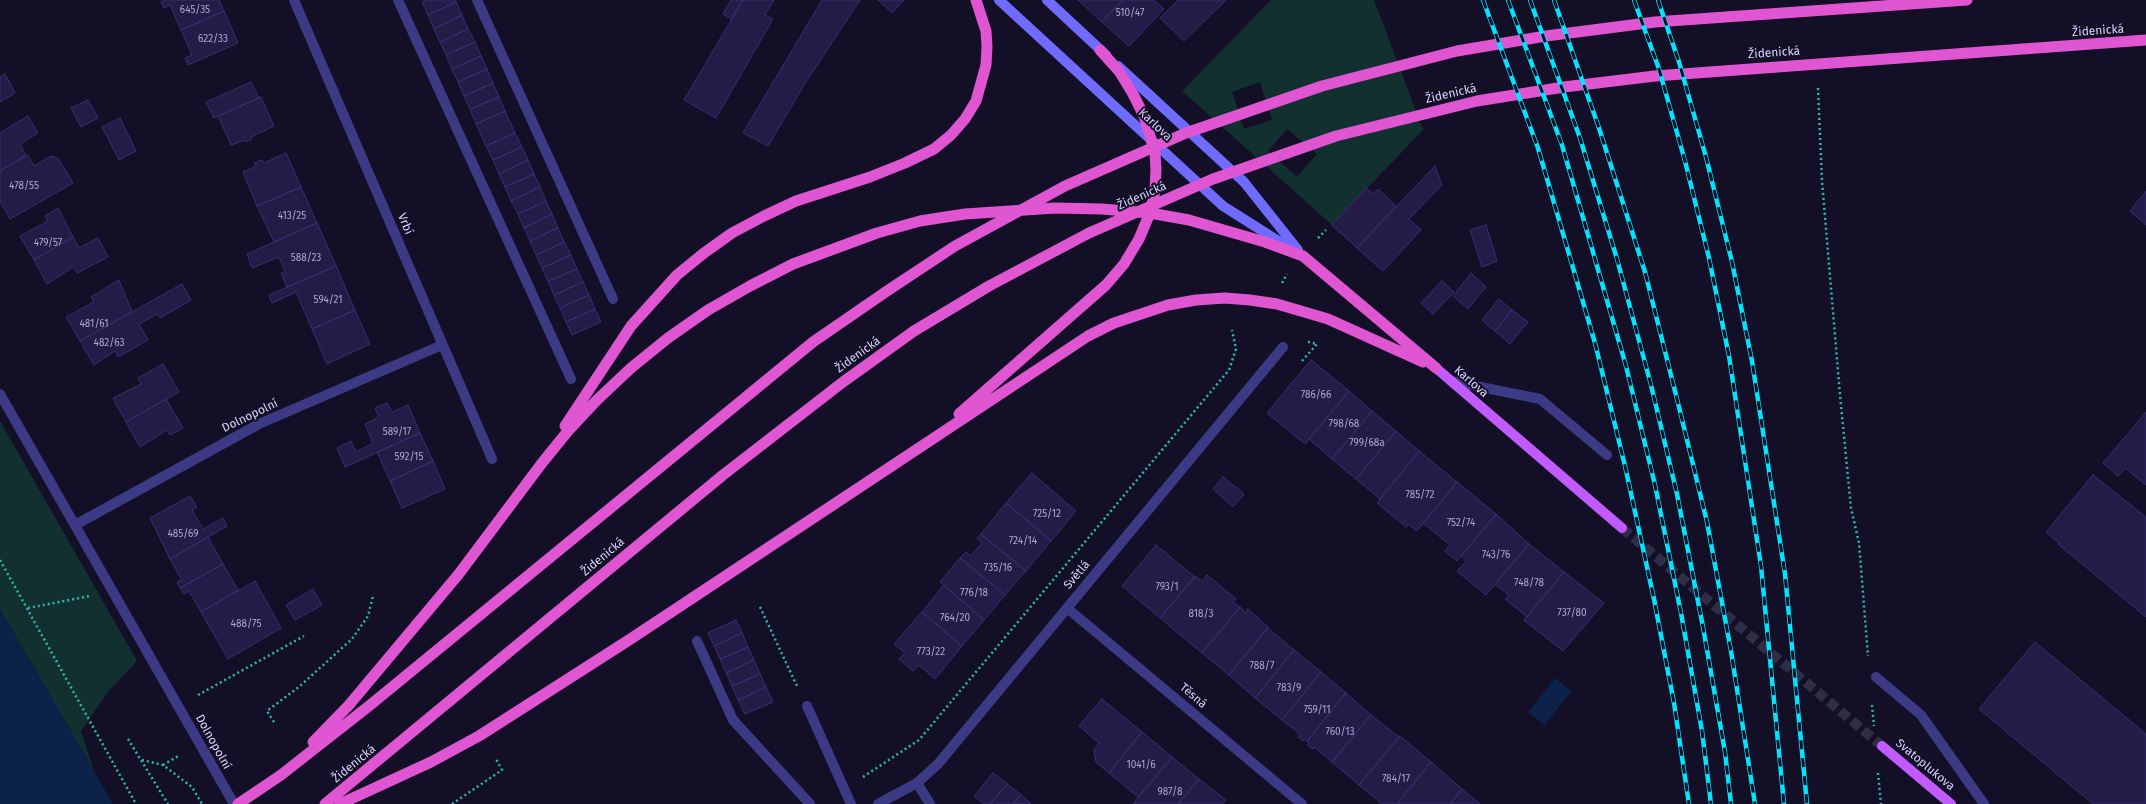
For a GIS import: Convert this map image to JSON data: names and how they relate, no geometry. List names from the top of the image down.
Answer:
{
  "streets": {
    "highway": ["Židenická", "Karlova"],
    "main road": ["Svatoplukova"],
    "street": [
      "Vrbí",
      "Dolnopolní",
      "Světlá",
      "Těsná"
    ]
  },
  "crossings": [
    ["Vrbí", "Dolnopolní"],
    ["Světlá", "Těsná"]
  ],
  "house_numbers": [
    "645/35",
    "510/47",
    "622/33",
    "478/55",
    "413/25",
    "479/57",
    "588/23",
    "594/21",
    "481/61",
    "482/63",
    "786/66",
    "798/68",
    "589/17",
    "799/68a",
    "592/15",
    "785/72",
    "725/12",
    "752/74",
    "485/69",
    "724/14",
    "743/76",
    "735/16",
    "748/78",
    "793/1",
    "776/18",
    "737/80",
    "818/3",
    "764/20",
    "488/75",
    "773/22",
    "788/7",
    "783/9",
    "759/11",
    "760/13",
    "1041/6",
    "784/17",
    "987/8"
  ]
}
